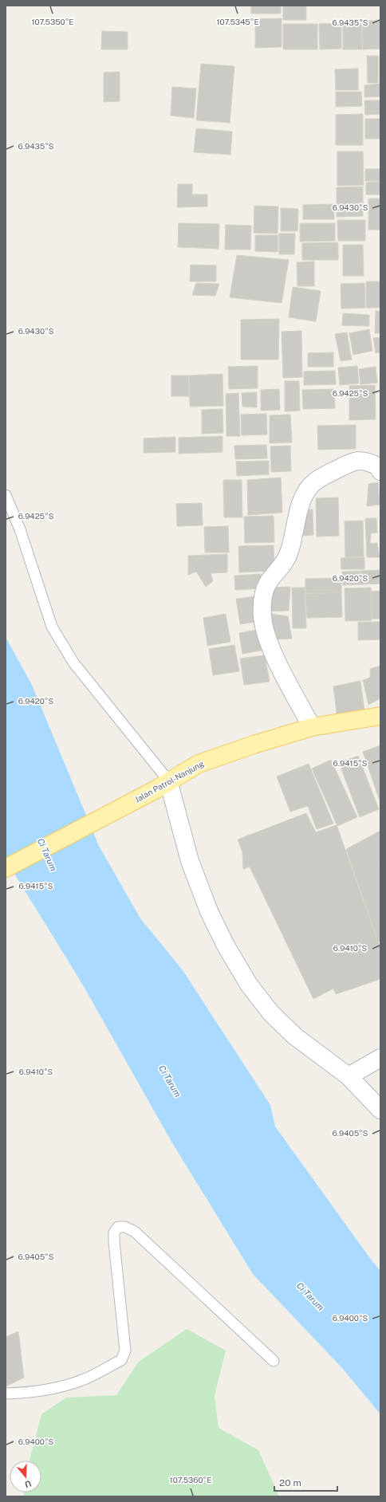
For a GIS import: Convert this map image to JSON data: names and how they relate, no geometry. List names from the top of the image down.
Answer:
{
  "streets": {
    "main road": ["Jalan Patrol-Nanjung"]
  },
  "water": ["Ci Tarum"],
  "scale_bar": "20 m",
  "north": "bottom",
  "coordinates": [
    "107.5350°E",
    "107.5345°E",
    "6.9435°S",
    "6.9430°S",
    "6.9425°S",
    "6.9420°S",
    "6.9415°S",
    "6.9410°S",
    "6.9405°S",
    "6.9400°S",
    "107.5360°E"
  ]
}
